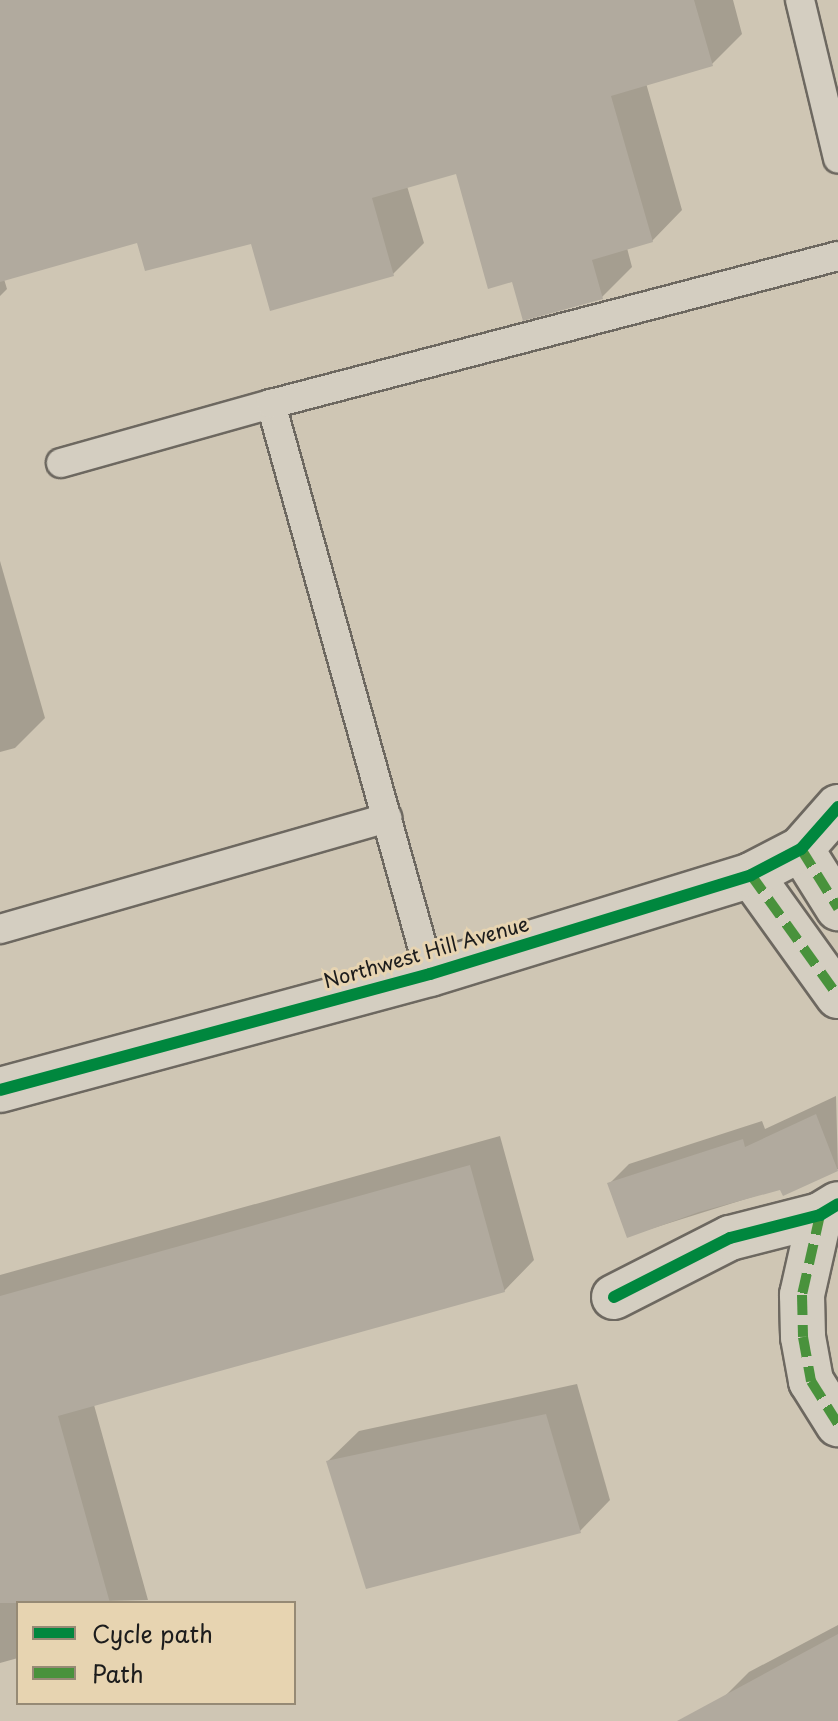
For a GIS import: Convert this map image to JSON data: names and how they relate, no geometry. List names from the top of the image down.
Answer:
{
  "streets": {
    "street": ["Northwest Hill Avenue"]
  },
  "legend": ["Cycle path", "Path"]
}
